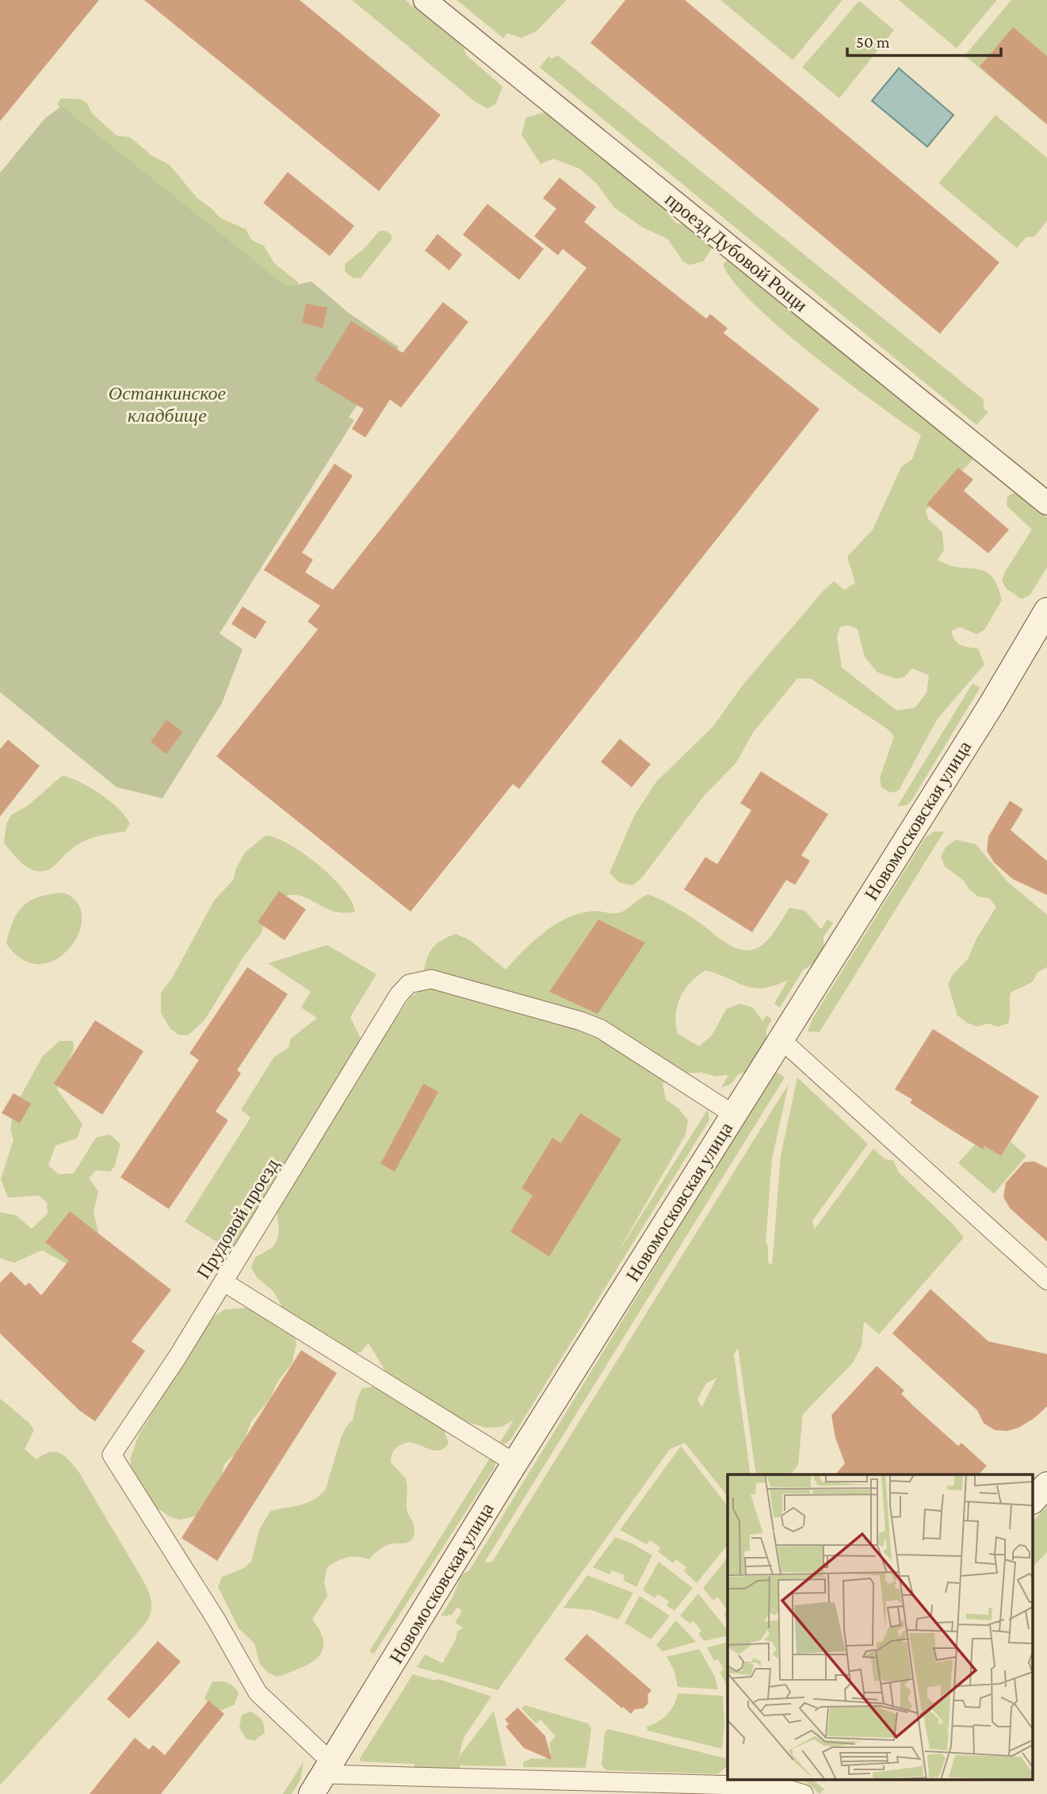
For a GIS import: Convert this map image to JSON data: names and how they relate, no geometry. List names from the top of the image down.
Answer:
{
  "streets": {
    "main road": ["Новомосковская улица"],
    "street": ["проезд Дубовой Рощи", "Прудовой проезд"]
  },
  "crossings": [
    ["Новомосковская улица", "Прудовой проезд"]
  ],
  "parks": ["Останкинское кладбище"],
  "scale_bar": "50 m"
}
